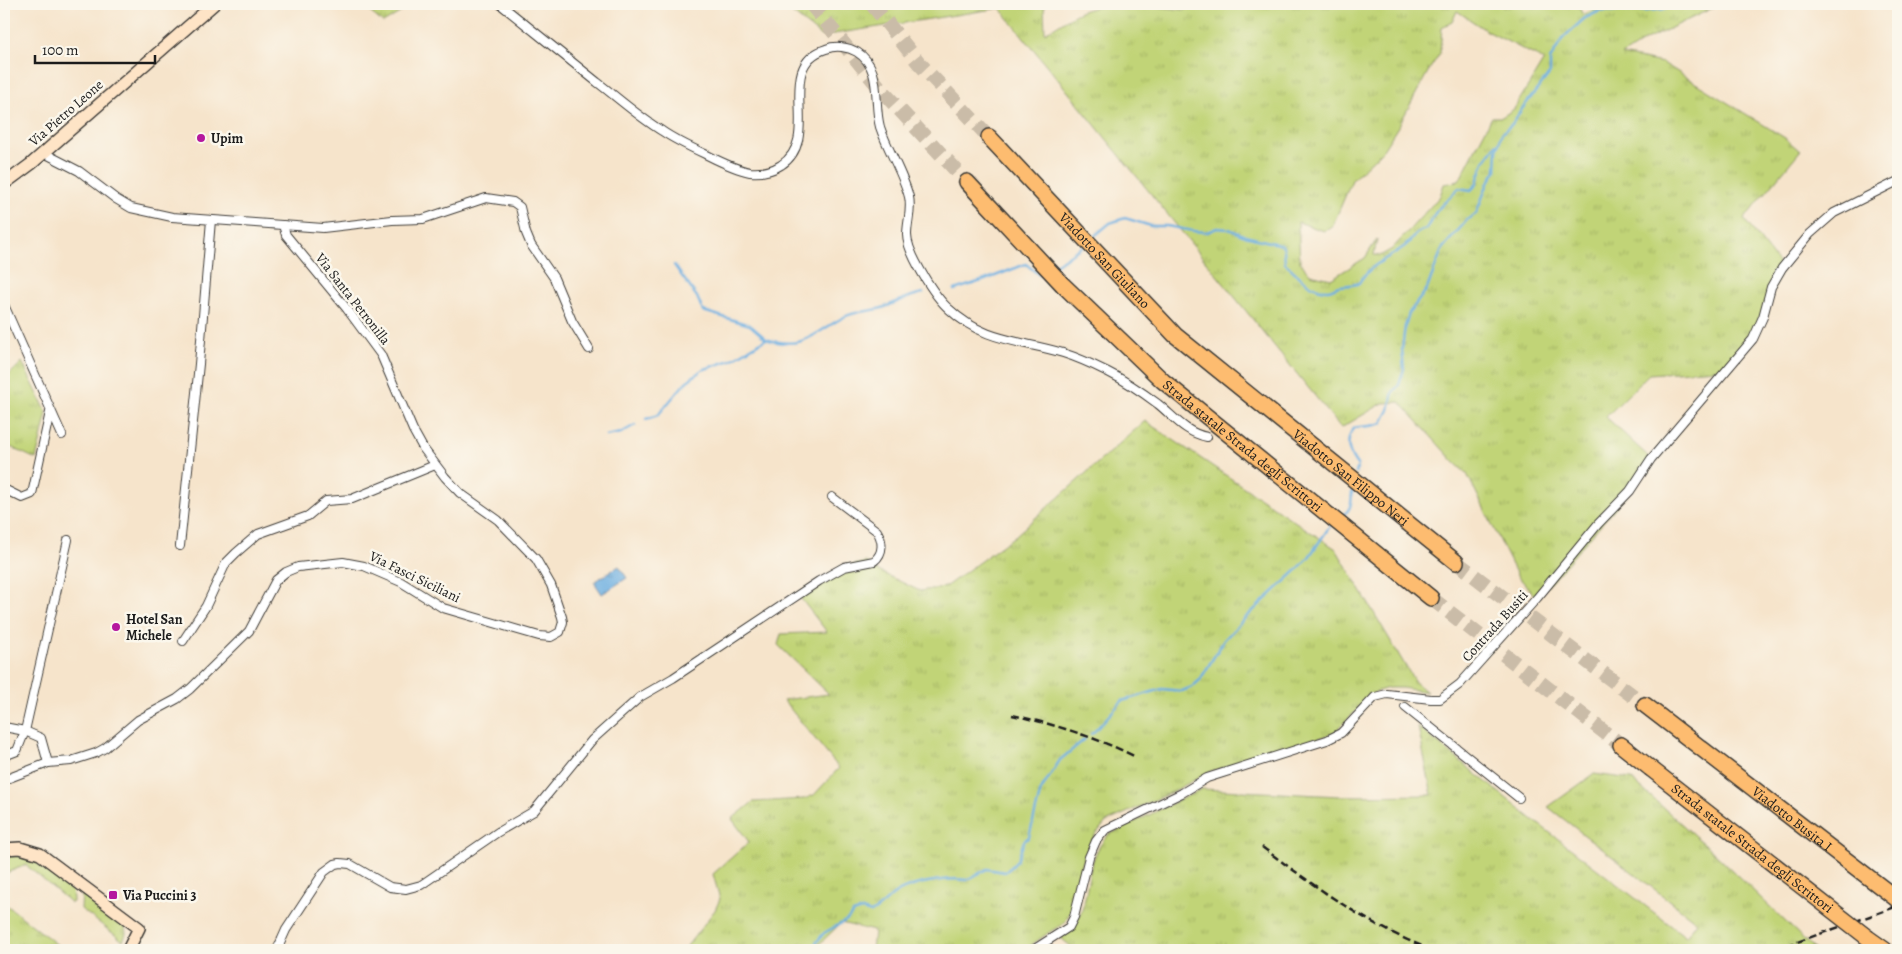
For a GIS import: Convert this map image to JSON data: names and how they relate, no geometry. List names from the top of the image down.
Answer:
{
  "streets": {
    "highway": [
      "Viadotto San Giuliano",
      "Strada statale Strada degli Scrittori",
      "Viadotto San Filippo Neri",
      "Viadotto Busita I"
    ],
    "main road": ["Via Pietro Leone"],
    "street": ["Via Santa Petronilla", "Via Fasci Siciliani", "Contrada Busiti"]
  },
  "crossings": [
    ["Viadotto San Giuliano", "Viadotto San Filippo Neri"],
    ["Via Santa Petronilla", "Via Fasci Siciliani"]
  ],
  "places": {
    "other": ["Upim", "Hotel San Michele"],
    "transit": ["Via Puccini 3"]
  },
  "scale_bar": "100 m"
}
